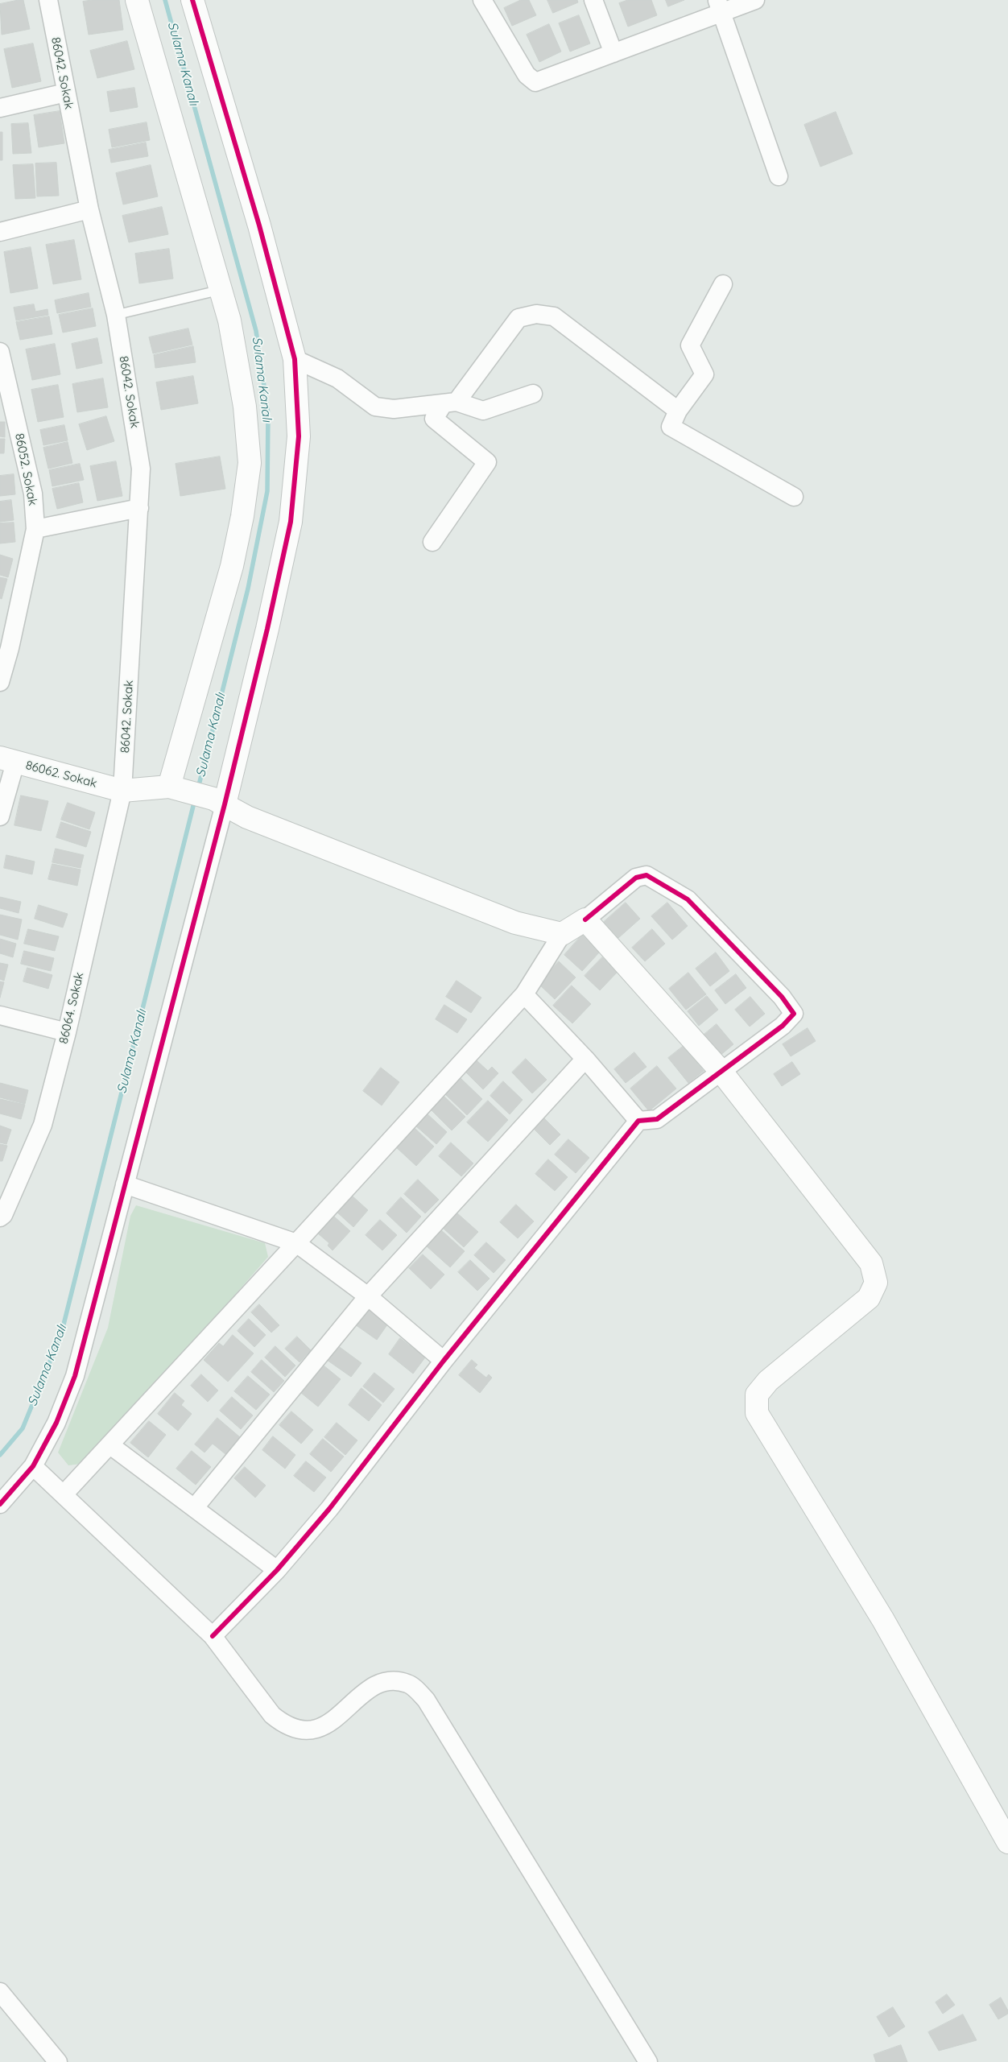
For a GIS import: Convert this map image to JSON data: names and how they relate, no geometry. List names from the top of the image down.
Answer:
{
  "streets": {
    "main road": ["86062. Sokak"],
    "street": ["86042. Sokak", "86052. Sokak", "86064. Sokak"]
  },
  "crossings": [
    ["86042. Sokak", "86062. Sokak"],
    ["86042. Sokak", "86064. Sokak"],
    ["86062. Sokak", "86064. Sokak"]
  ],
  "water": ["Sulama Kanalı"]
}
